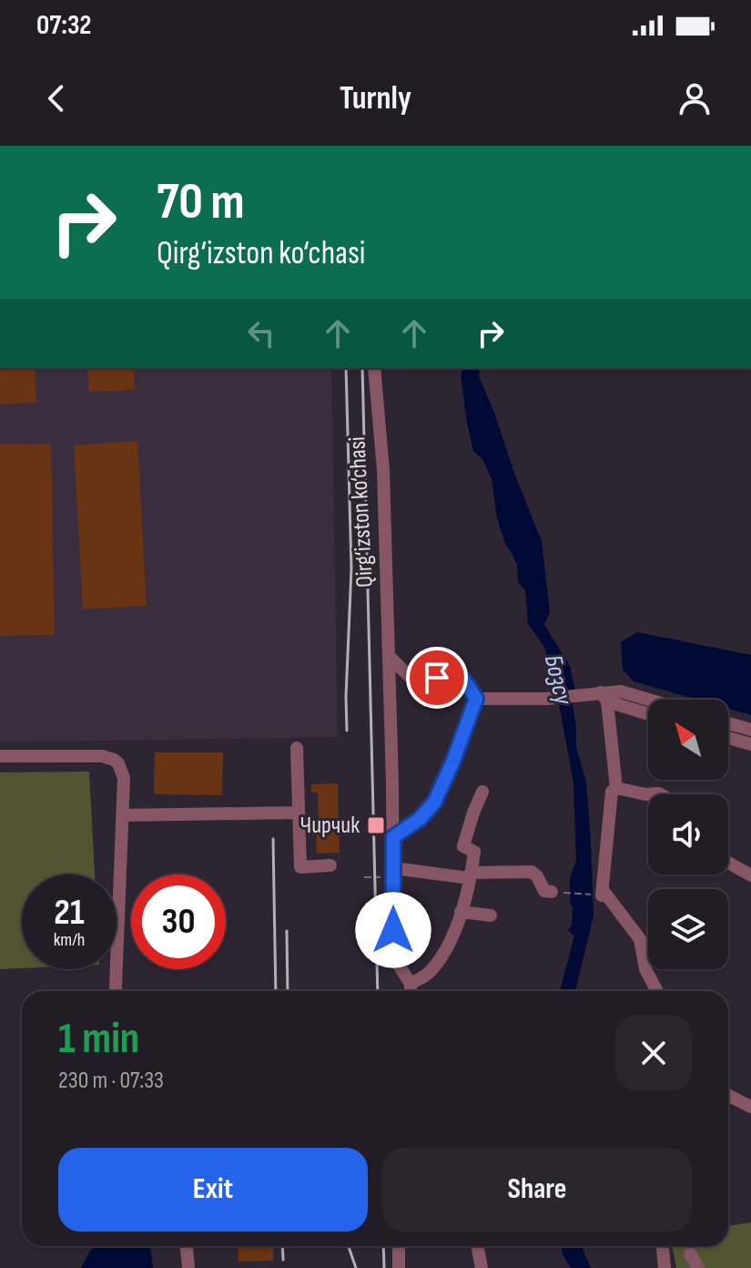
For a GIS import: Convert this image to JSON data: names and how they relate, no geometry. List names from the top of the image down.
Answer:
{
  "streets": {
    "street": ["Qirg‘izston ko‘chasi"]
  },
  "water": ["Бозсу"],
  "places": {
    "transit": ["Чирчик"]
  },
  "north": "top left",
  "page": {
    "status": "07:32",
    "header": "Turnly",
    "turn": ["70 m", "Qirg‘izston ko‘chasi"],
    "speed": "21 km/h",
    "limit": "30",
    "heading": ["1 min", "230 m · 07:33"],
    "buttons": ["Exit", "Share"]
  }
}
